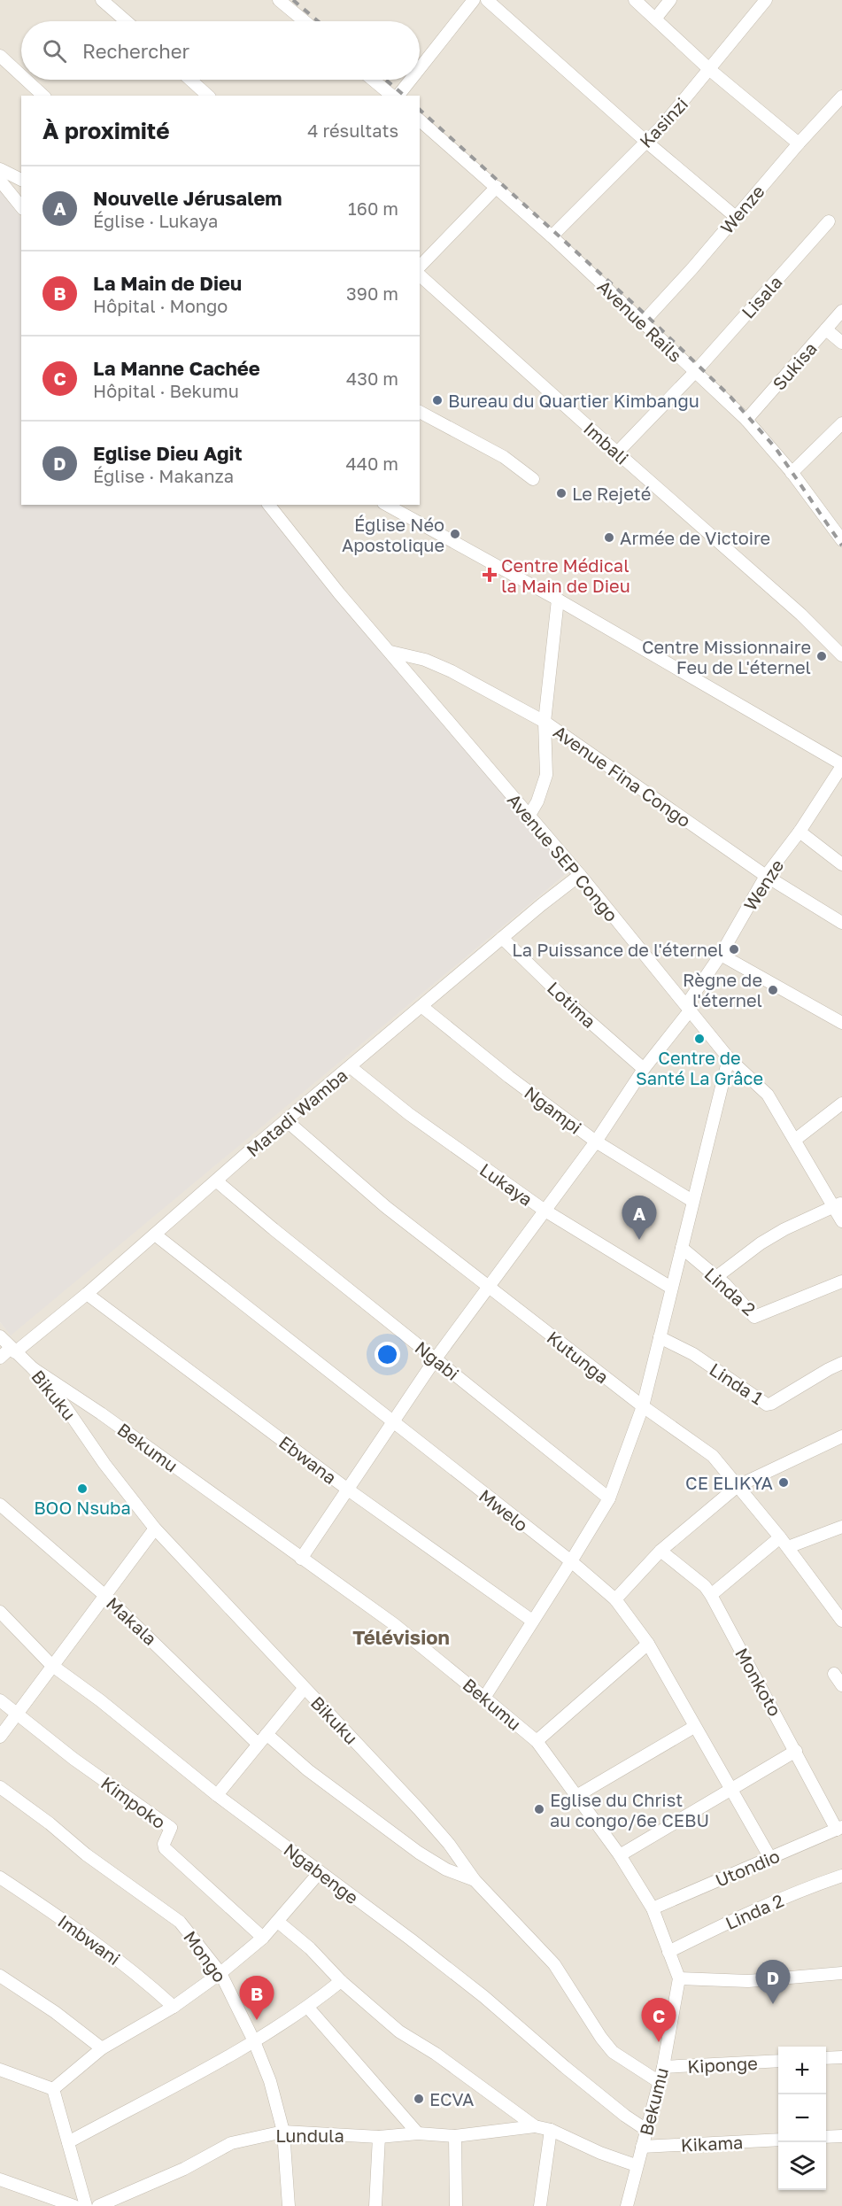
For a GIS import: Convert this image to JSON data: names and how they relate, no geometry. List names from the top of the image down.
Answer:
{
  "streets": {
    "street": [
      "Kasinzi",
      "Wenze",
      "Lisala",
      "Avenue Rails",
      "Sukisa",
      "Imbali",
      "Avenue Fina Congo",
      "Avenue SEP Congo",
      "Lotima",
      "Ngampi",
      "Matadi Wamba",
      "Lukaya",
      "Linda 2",
      "Kutunga",
      "Ngabi",
      "Linda 1",
      "Bikuku",
      "Bekumu",
      "Ebwana",
      "Mwelo",
      "Makala",
      "Monkoto",
      "Kimpoko",
      "Utondio",
      "Ngabenge",
      "Imbwani",
      "Mongo",
      "Kiponge",
      "Lundula",
      "Kikama"
    ]
  },
  "crossings": [
    ["Kasinzi", "Avenue Rails"],
    ["Wenze", "Avenue Rails"],
    ["Wenze", "Avenue Fina Congo"],
    ["Wenze", "Avenue SEP Congo"],
    ["Wenze", "Lotima"],
    ["Wenze", "Ngampi"],
    ["Wenze", "Lukaya"],
    ["Wenze", "Kutunga"],
    ["Wenze", "Ngabi"],
    ["Wenze", "Bekumu"],
    ["Wenze", "Ebwana"],
    ["Wenze", "Mwelo"],
    ["Lisala", "Avenue Rails"],
    ["Lisala", "Imbali"],
    ["Avenue Rails", "Sukisa"],
    ["Avenue Fina Congo", "Avenue SEP Congo"],
    ["Avenue SEP Congo", "Matadi Wamba"],
    ["Lotima", "Matadi Wamba"],
    ["Ngampi", "Matadi Wamba"],
    ["Matadi Wamba", "Lukaya"],
    ["Matadi Wamba", "Kutunga"],
    ["Matadi Wamba", "Ngabi"],
    ["Matadi Wamba", "Bikuku"],
    ["Matadi Wamba", "Ebwana"],
    ["Matadi Wamba", "Mwelo"],
    ["Linda 2", "Bekumu"],
    ["Bikuku", "Bekumu"],
    ["Bekumu", "Utondio"],
    ["Bekumu", "Ngabenge"],
    ["Bekumu", "Kiponge"],
    ["Bekumu", "Kikama"],
    ["Mwelo", "Utondio"],
    ["Monkoto", "Utondio"],
    ["Mongo", "Lundula"]
  ],
  "districts": ["Télévision"],
  "places": {
    "other": [
      "Bureau du Quartier Kimbangu",
      "Le Rejeté",
      "Église Néo Apostolique",
      "Armée de Victoire",
      "Centre Missionnaire Feu de L'éternel",
      "La Puissance de l'éternel",
      "Règne de l'éternel",
      "Centre de Santé La Grâce",
      "CE ELIKYA",
      "BOO Nsuba",
      "Eglise du Christ au congo/6e CEBU",
      "ECVA"
    ],
    "health": ["Centre Médical la Main de Dieu"]
  },
  "page": {
    "search": "Rechercher",
    "heading": ["À proximité", "4 résultats"],
    "list": [
      {
        "mark": "A",
        "name": "Nouvelle Jérusalem",
        "note": "Église · Lukaya",
        "value": "160 m"
      },
      {
        "mark": "B",
        "name": "La Main de Dieu",
        "note": "Hôpital · Mongo",
        "value": "390 m"
      },
      {
        "mark": "C",
        "name": "La Manne Cachée",
        "note": "Hôpital · Bekumu",
        "value": "430 m"
      },
      {
        "mark": "D",
        "name": "Eglise Dieu Agit",
        "note": "Église · Makanza",
        "value": "440 m"
      }
    ],
    "pins": [
      "A",
      "D",
      "B",
      "C"
    ],
    "map_buttons": ["+", "−"]
  }
}
